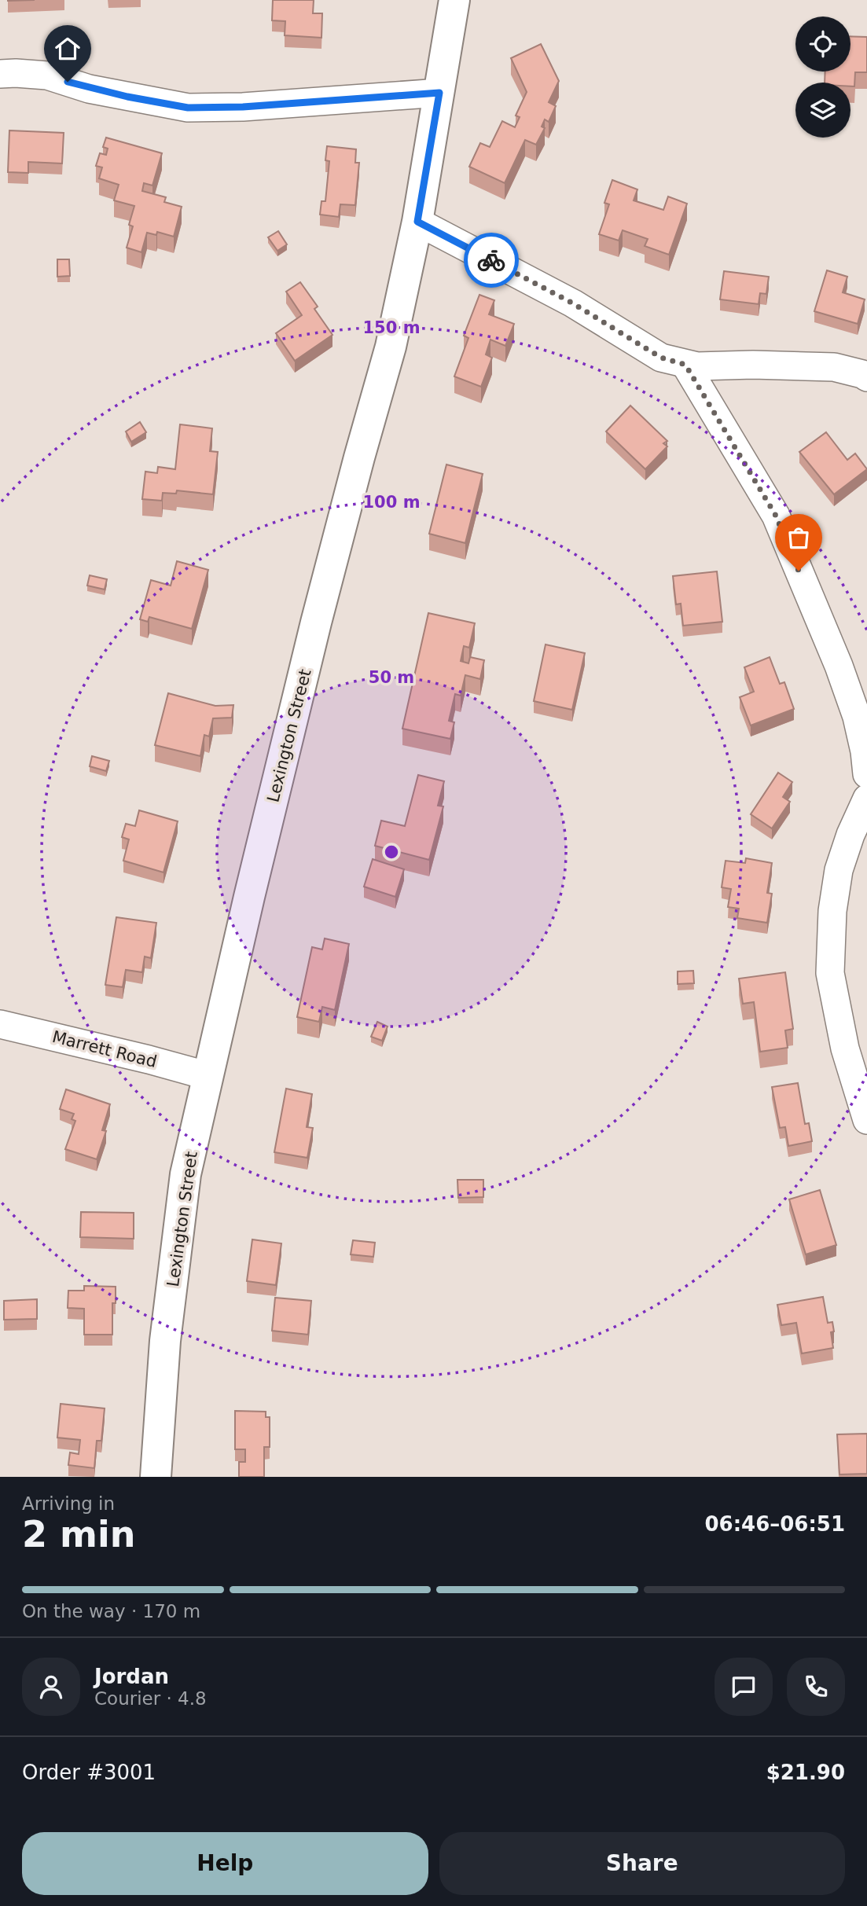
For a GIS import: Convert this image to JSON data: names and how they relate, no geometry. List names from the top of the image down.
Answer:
{
  "streets": {
    "street": ["Lexington Street", "Marrett Road"]
  },
  "crossings": [
    ["Lexington Street", "Marrett Road"]
  ],
  "page": {
    "heading": ["2 min", "Arriving in", "06:46–06:51"],
    "panel": [
      "Jordan",
      "Courier · 4.8",
      "Order #3001",
      "$21.90"
    ],
    "bar": "On the way · 170 m",
    "buttons": ["Help", "Share"]
  },
  "rings": ["150 m", "100 m", "50 m"]
}
